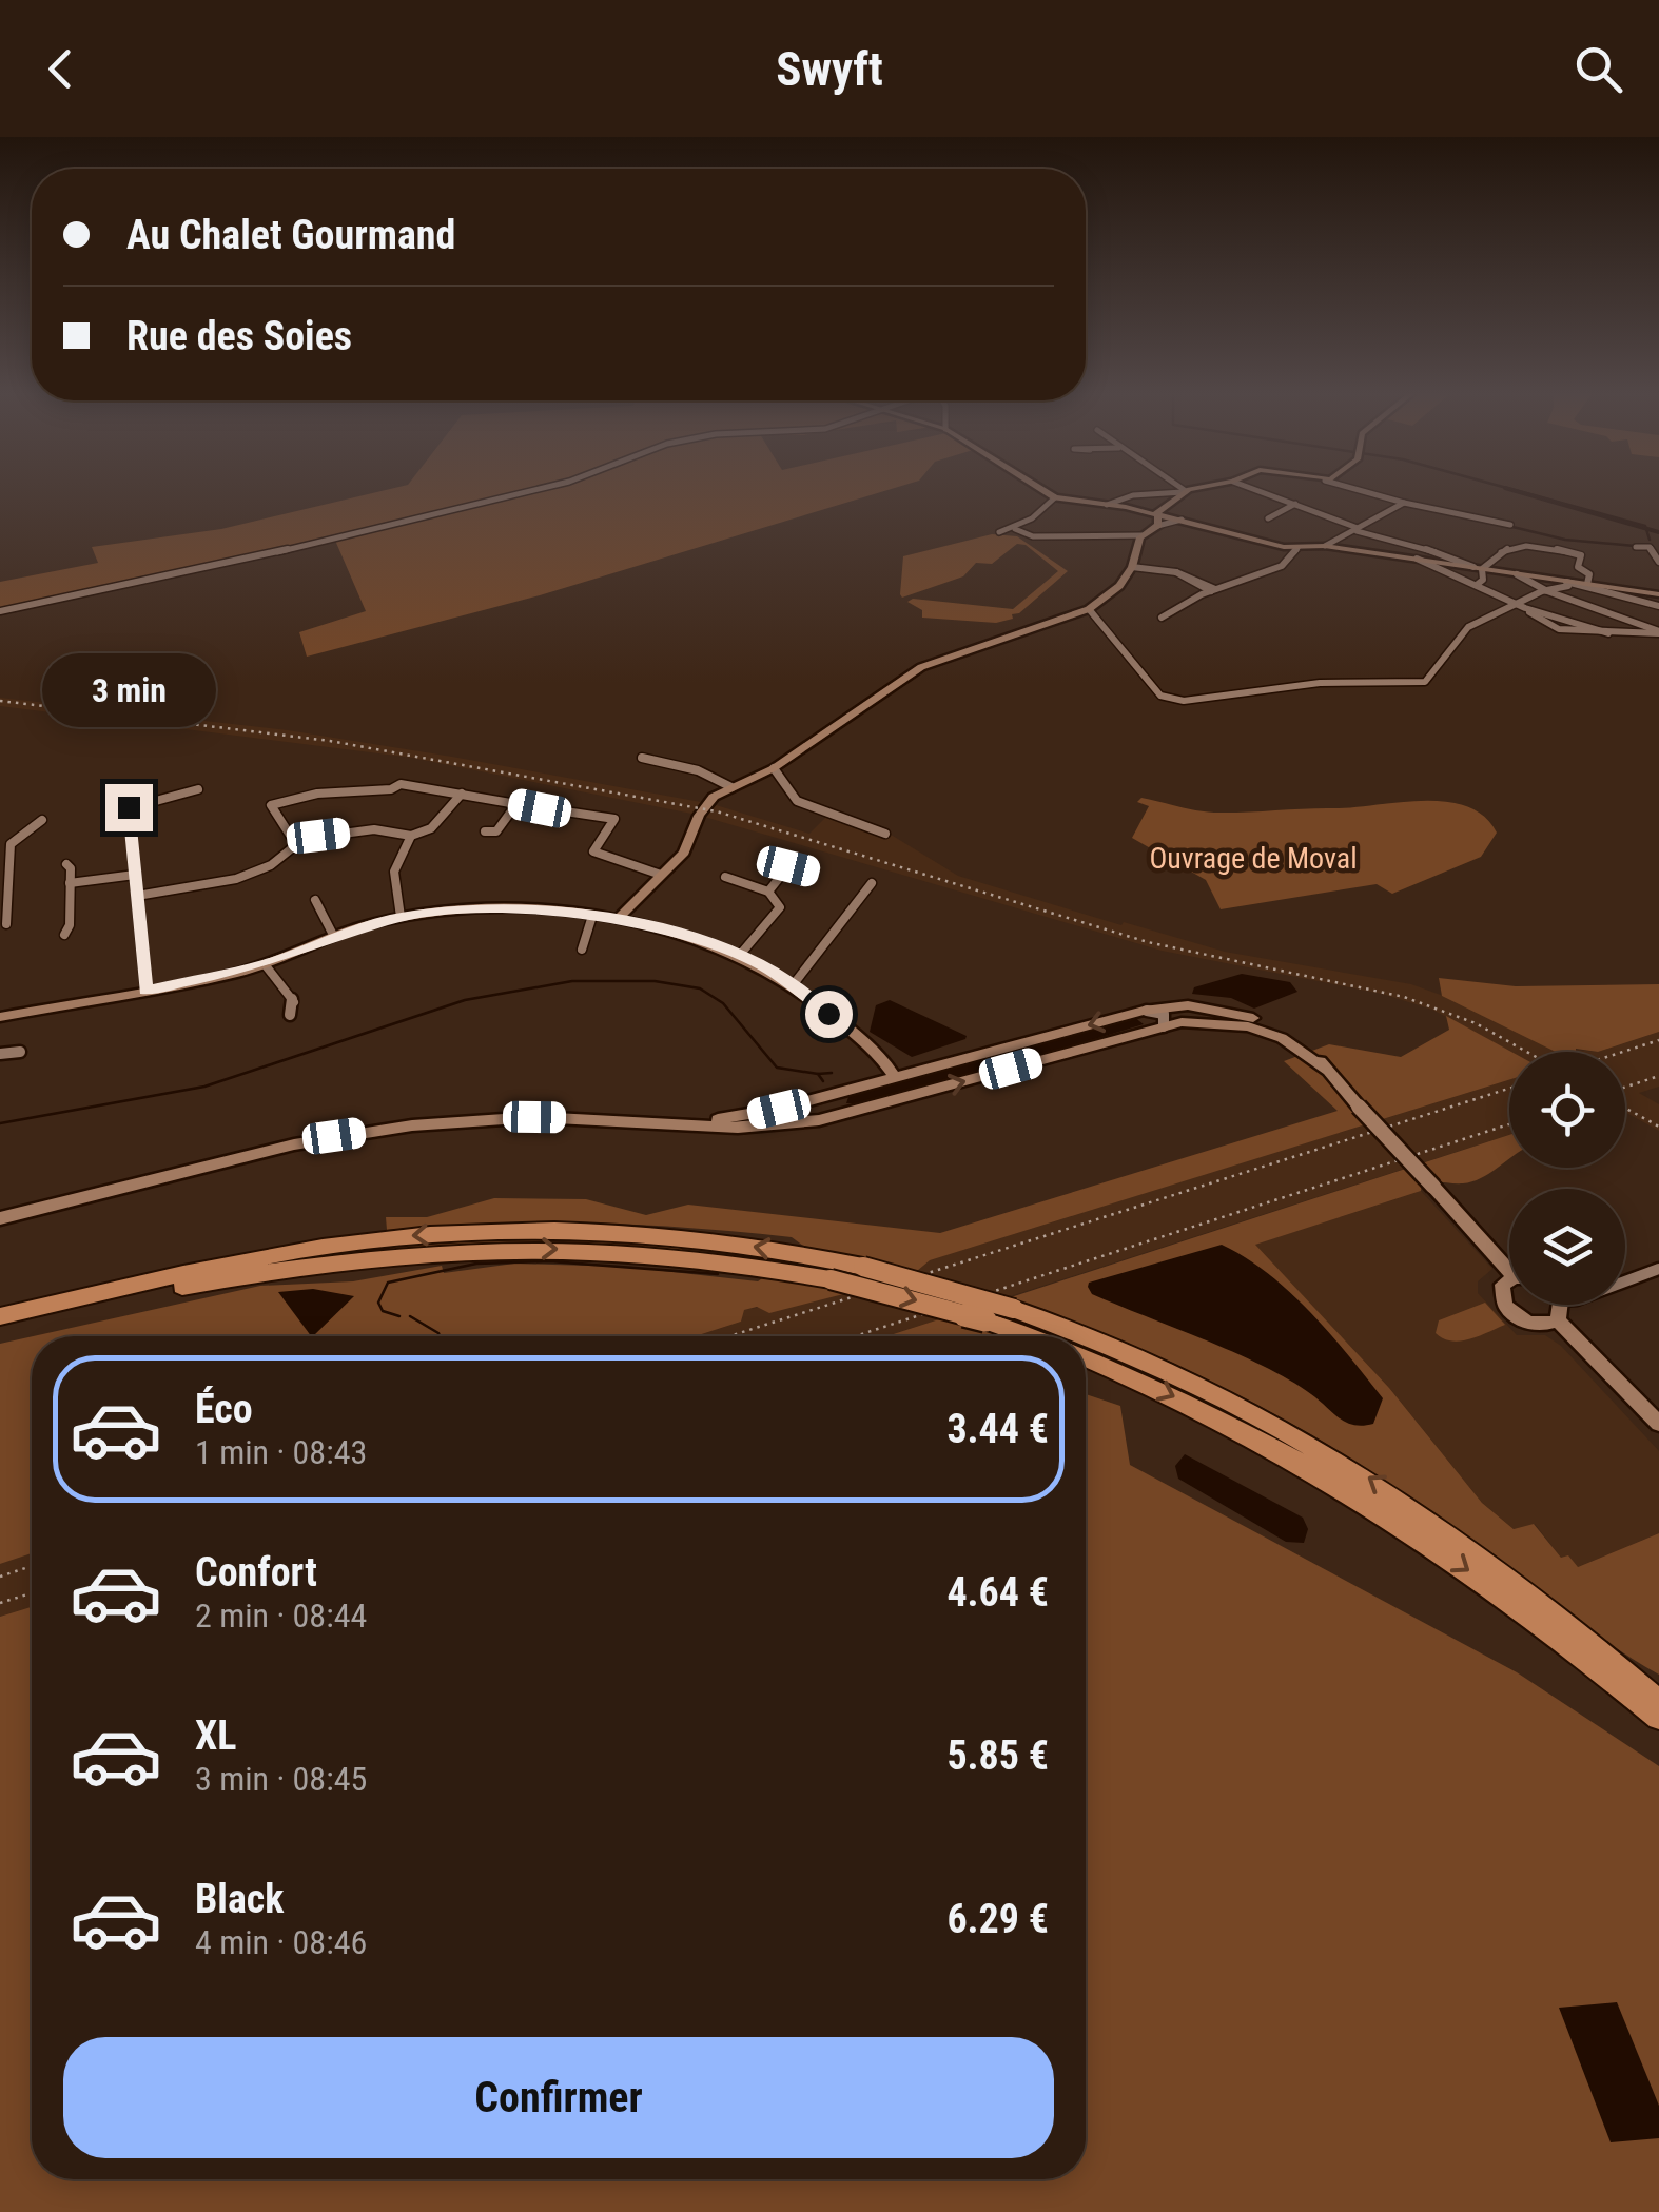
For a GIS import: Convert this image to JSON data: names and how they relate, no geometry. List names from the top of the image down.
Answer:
{
  "parks": ["Ouvrage de Moval"],
  "page": {
    "header": "Swyft",
    "banner": ["Au Chalet Gourmand", "Rue des Soies"],
    "bubble": "3 min",
    "list": [
      {
        "name": "Éco",
        "note": "1 min · 08:43",
        "value": "3.44 €"
      },
      {
        "name": "Confort",
        "note": "2 min · 08:44",
        "value": "4.64 €"
      },
      {
        "name": "XL",
        "note": "3 min · 08:45",
        "value": "5.85 €"
      },
      {
        "name": "Black",
        "note": "4 min · 08:46",
        "value": "6.29 €"
      }
    ],
    "buttons": "Confirmer"
  }
}
